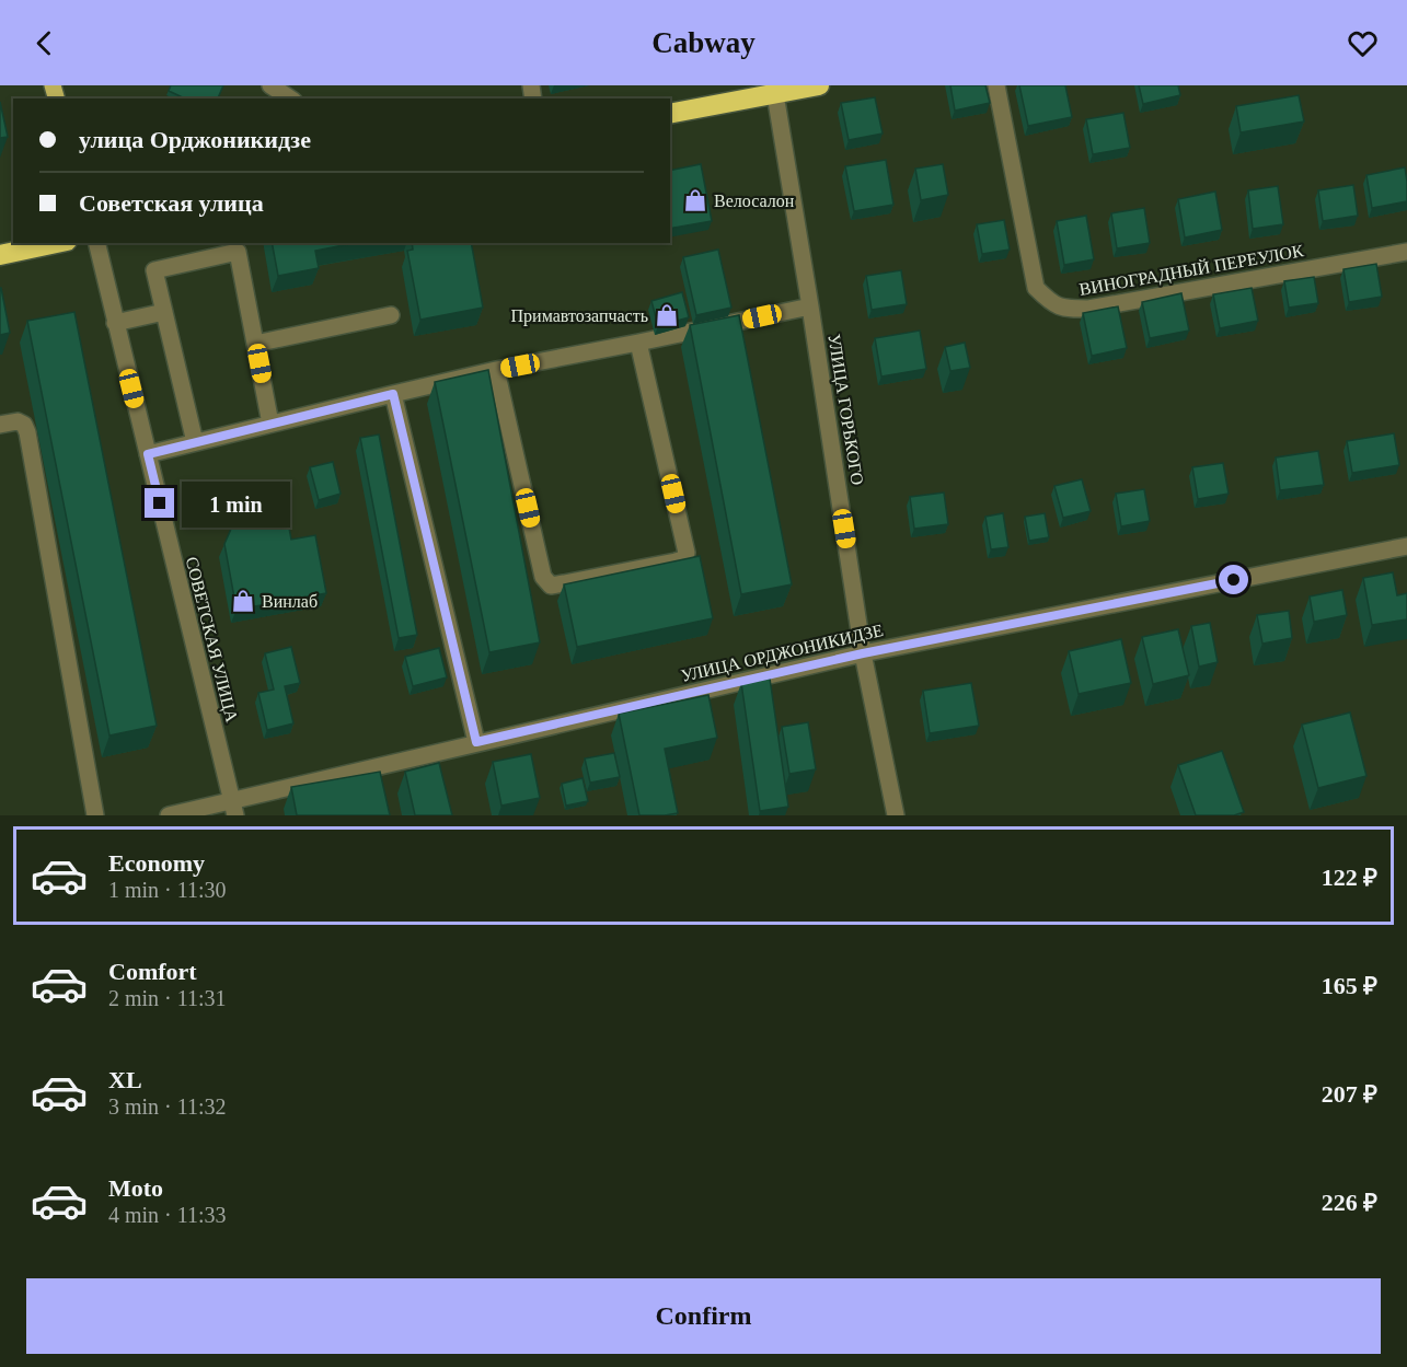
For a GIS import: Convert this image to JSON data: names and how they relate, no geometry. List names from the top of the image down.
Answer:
{
  "streets": {
    "street": [
      "ВИНОГРАДНЫЙ ПЕРЕУЛОК",
      "УЛИЦА ГОРЬКОГО",
      "СОВЕТСКАЯ УЛИЦА",
      "УЛИЦА ОРДЖОНИКИДЗЕ"
    ]
  },
  "crossings": [
    ["УЛИЦА ГОРЬКОГО", "УЛИЦА ОРДЖОНИКИДЗЕ"],
    ["СОВЕТСКАЯ УЛИЦА", "УЛИЦА ОРДЖОНИКИДЗЕ"]
  ],
  "places": {
    "shop": ["Велосалон", "Примавтозапчасть", "Винлаб"]
  },
  "page": {
    "header": "Cabway",
    "banner": ["улица Орджоникидзе", "Советская улица"],
    "bubble": "1 min",
    "list": [
      {
        "name": "Economy",
        "note": "1 min · 11:30",
        "value": "122 ₽"
      },
      {
        "name": "Comfort",
        "note": "2 min · 11:31",
        "value": "165 ₽"
      },
      {
        "name": "XL",
        "note": "3 min · 11:32",
        "value": "207 ₽"
      },
      {
        "name": "Moto",
        "note": "4 min · 11:33",
        "value": "226 ₽"
      }
    ],
    "buttons": "Confirm"
  }
}
